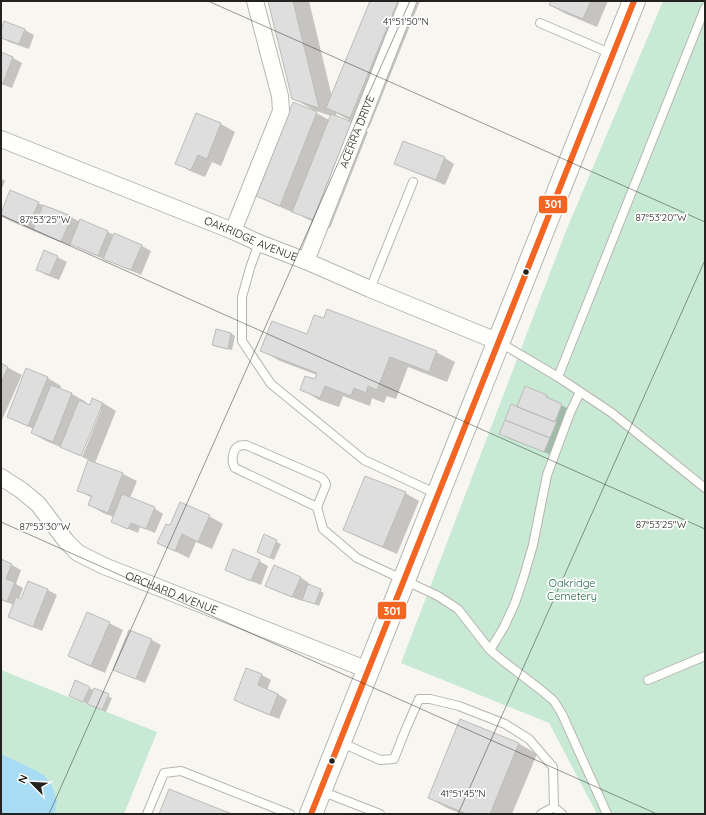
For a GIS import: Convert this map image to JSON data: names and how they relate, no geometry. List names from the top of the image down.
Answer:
{
  "streets": {
    "street": ["ACERRA DRIVE", "OAKRIDGE AVENUE", "ORCHARD AVENUE"]
  },
  "crossings": [
    ["ACERRA DRIVE", "OAKRIDGE AVENUE"]
  ],
  "parks": ["Oakridge Cemetery"],
  "lines": ["transit line 301"],
  "north": "top left",
  "coordinates": [
    "41°51'50\"N",
    "87°53'20\"W",
    "87°53'25\"W",
    "87°53'30\"W",
    "41°51'45\"N"
  ]
}
